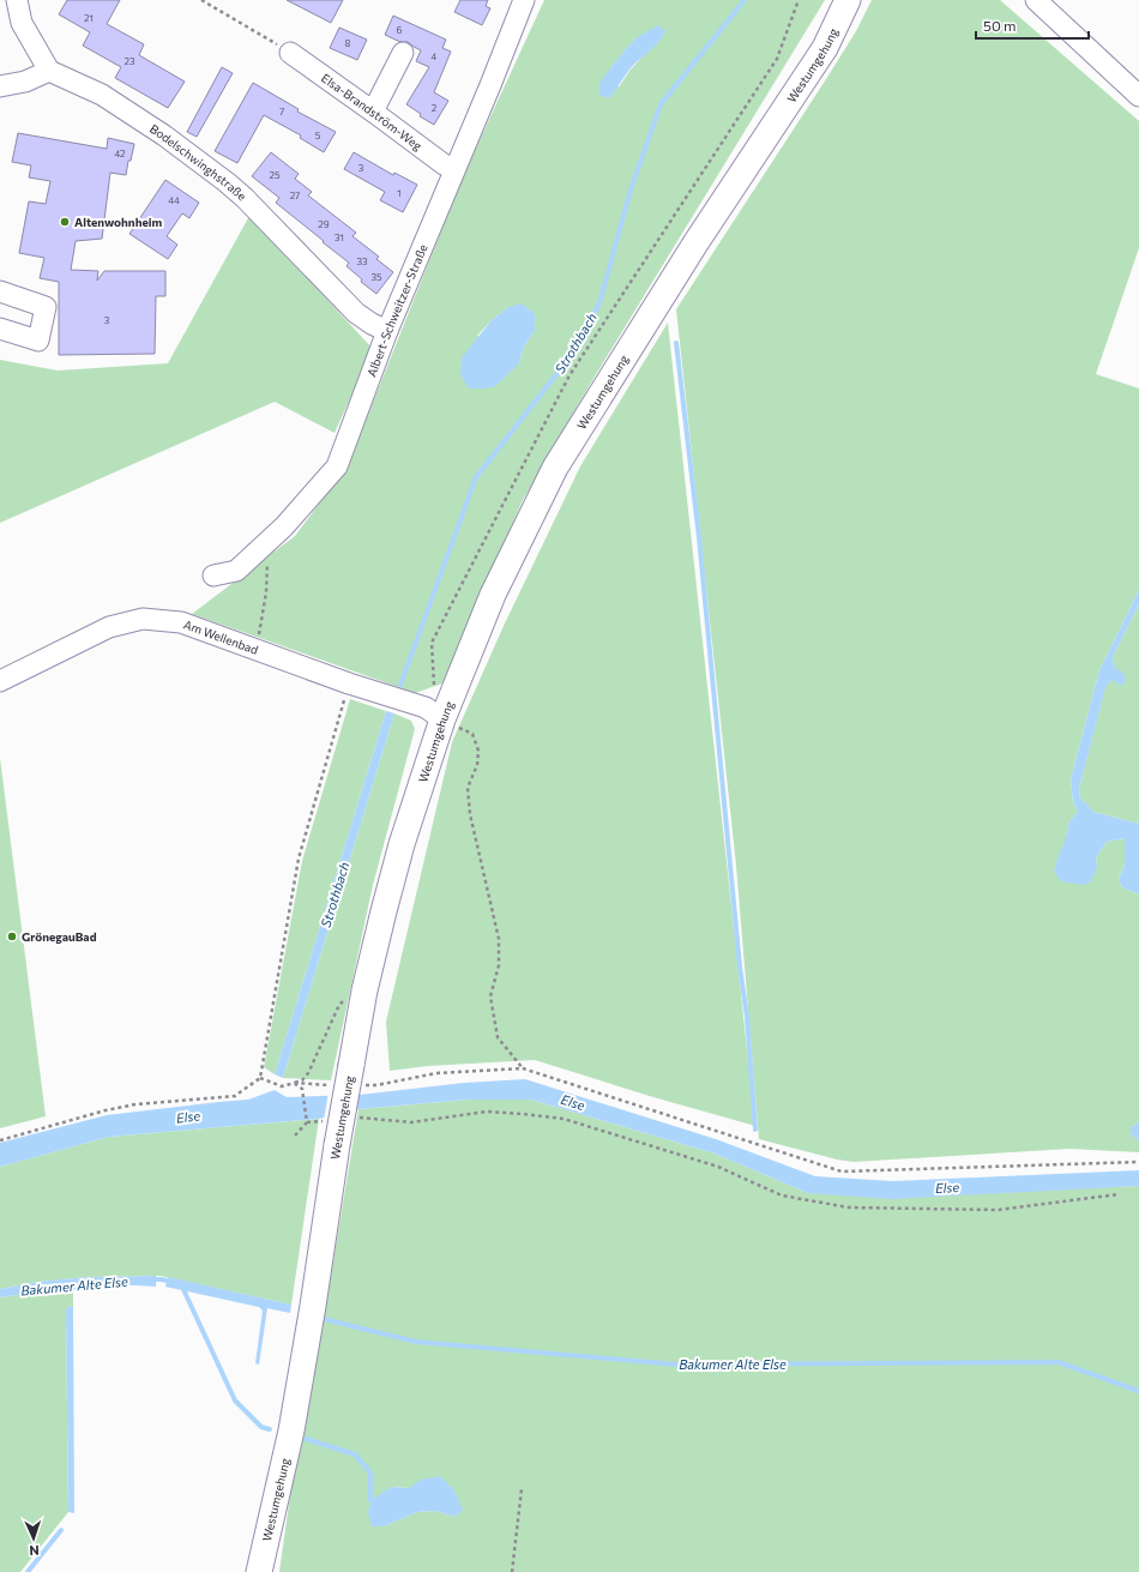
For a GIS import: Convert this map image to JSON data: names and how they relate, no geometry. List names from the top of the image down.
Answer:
{
  "streets": {
    "main road": ["Westumgehung"],
    "street": [
      "Elsa-Brandström-Weg",
      "Bodelschwinghstraße",
      "Albert-Schweitzer-Straße",
      "Am Wellenbad"
    ]
  },
  "crossings": [
    ["Westumgehung", "Am Wellenbad"],
    ["Elsa-Brandström-Weg", "Albert-Schweitzer-Straße"],
    ["Bodelschwinghstraße", "Albert-Schweitzer-Straße"]
  ],
  "water": ["Strothbach", "Else", "Bakumer Alte Else"],
  "places": ["Altenwohnheim", "GrönegauBad"],
  "house_numbers": [
    "21",
    "6",
    "8",
    "4",
    "23",
    "2",
    "7",
    "5",
    "42",
    "3",
    "25",
    "1",
    "27",
    "44",
    "29",
    "31",
    "33",
    "35",
    "3"
  ],
  "scale_bar": "50 m",
  "north": "bottom"
}
